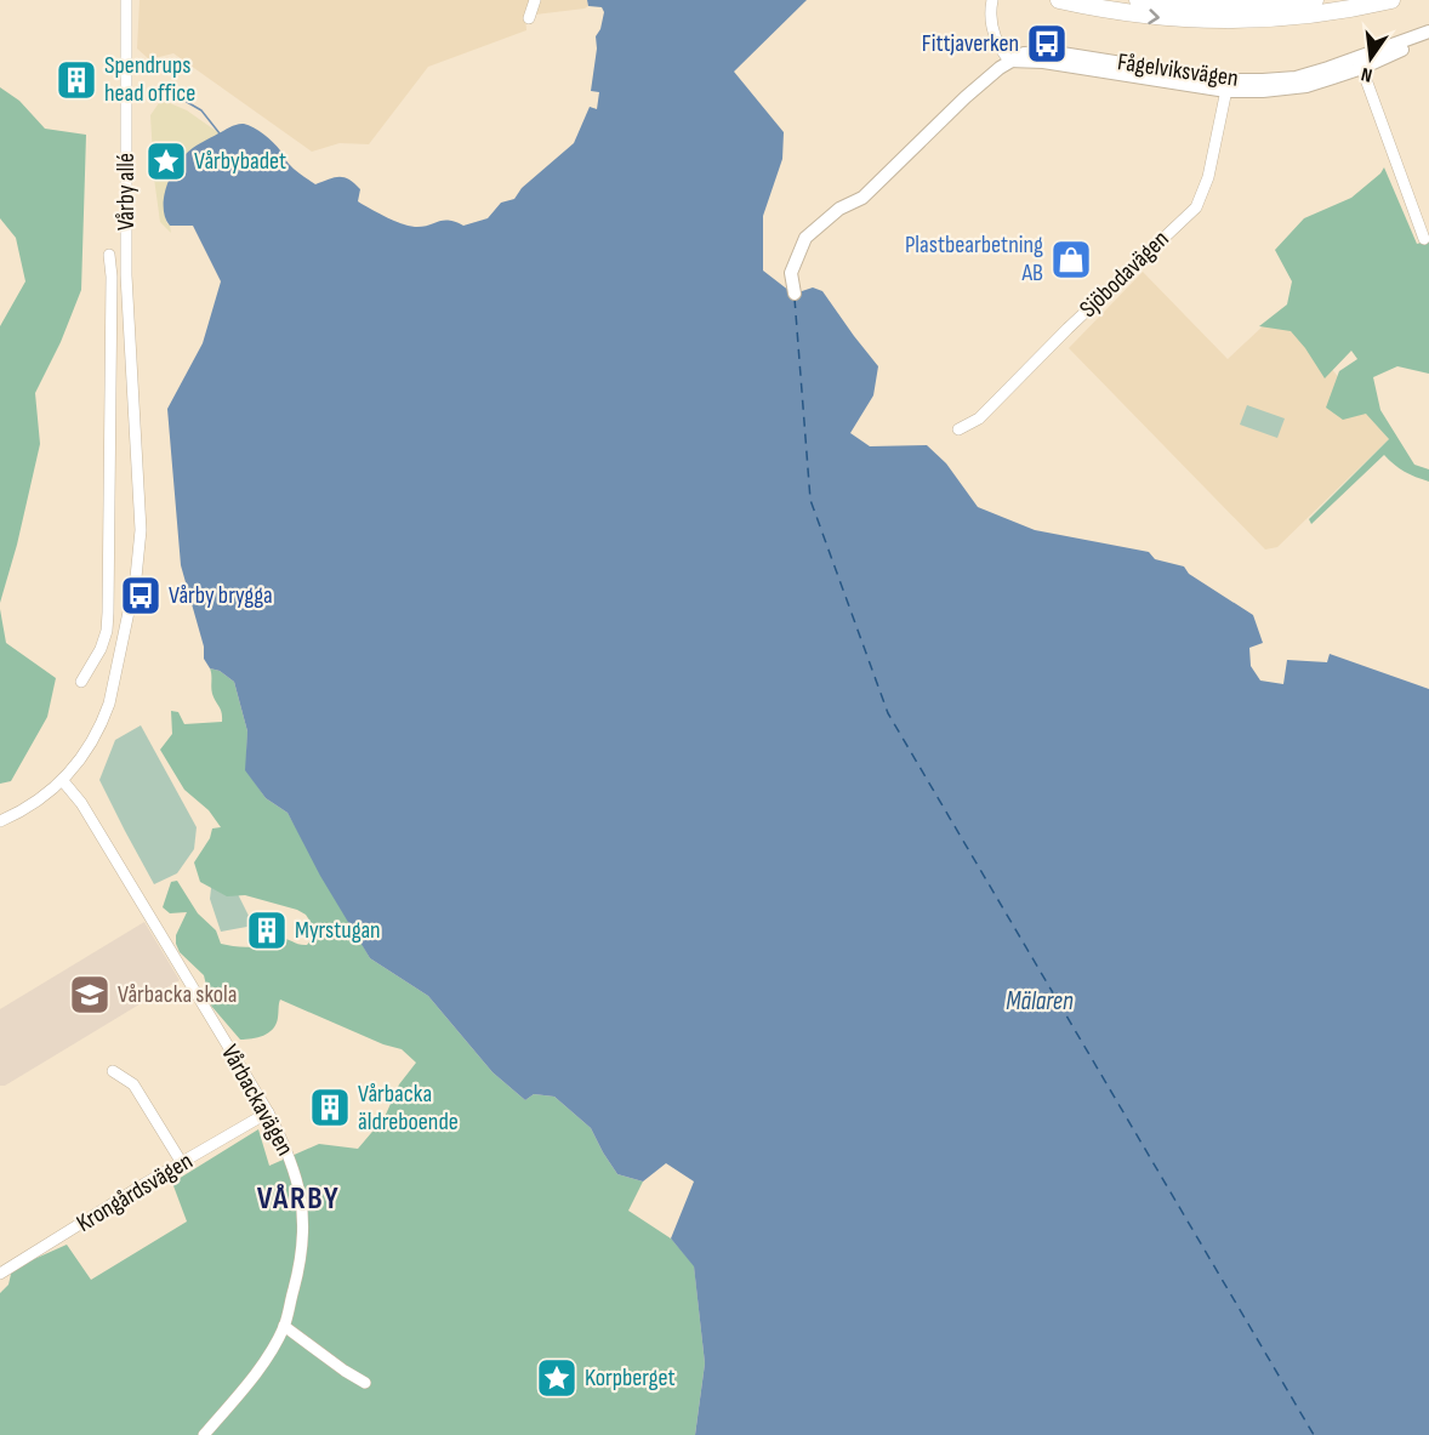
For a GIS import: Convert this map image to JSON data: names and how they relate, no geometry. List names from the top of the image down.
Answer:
{
  "streets": {
    "main road": ["Fågelviksvägen"],
    "street": [
      "Vårby allé",
      "Sjöbodavägen",
      "Vårbackavägen",
      "Krongårdsvägen"
    ]
  },
  "crossings": [
    ["Fågelviksvägen", "Sjöbodavägen"],
    ["Vårby allé", "Vårbackavägen"],
    ["Vårbackavägen", "Krongårdsvägen"]
  ],
  "districts": ["VÅRBY"],
  "water": ["Mälaren"],
  "places": {
    "bus stop": ["Fittjaverken", "Vårby brygga"],
    "building": ["Spendrups head office", "Myrstugan", "Vårbacka äldreboende"],
    "place": ["Vårbybadet", "Korpberget"],
    "shop": ["Plastbearbetning AB"],
    "school or university": ["Vårbacka skola"]
  },
  "north": "bottom"
}
